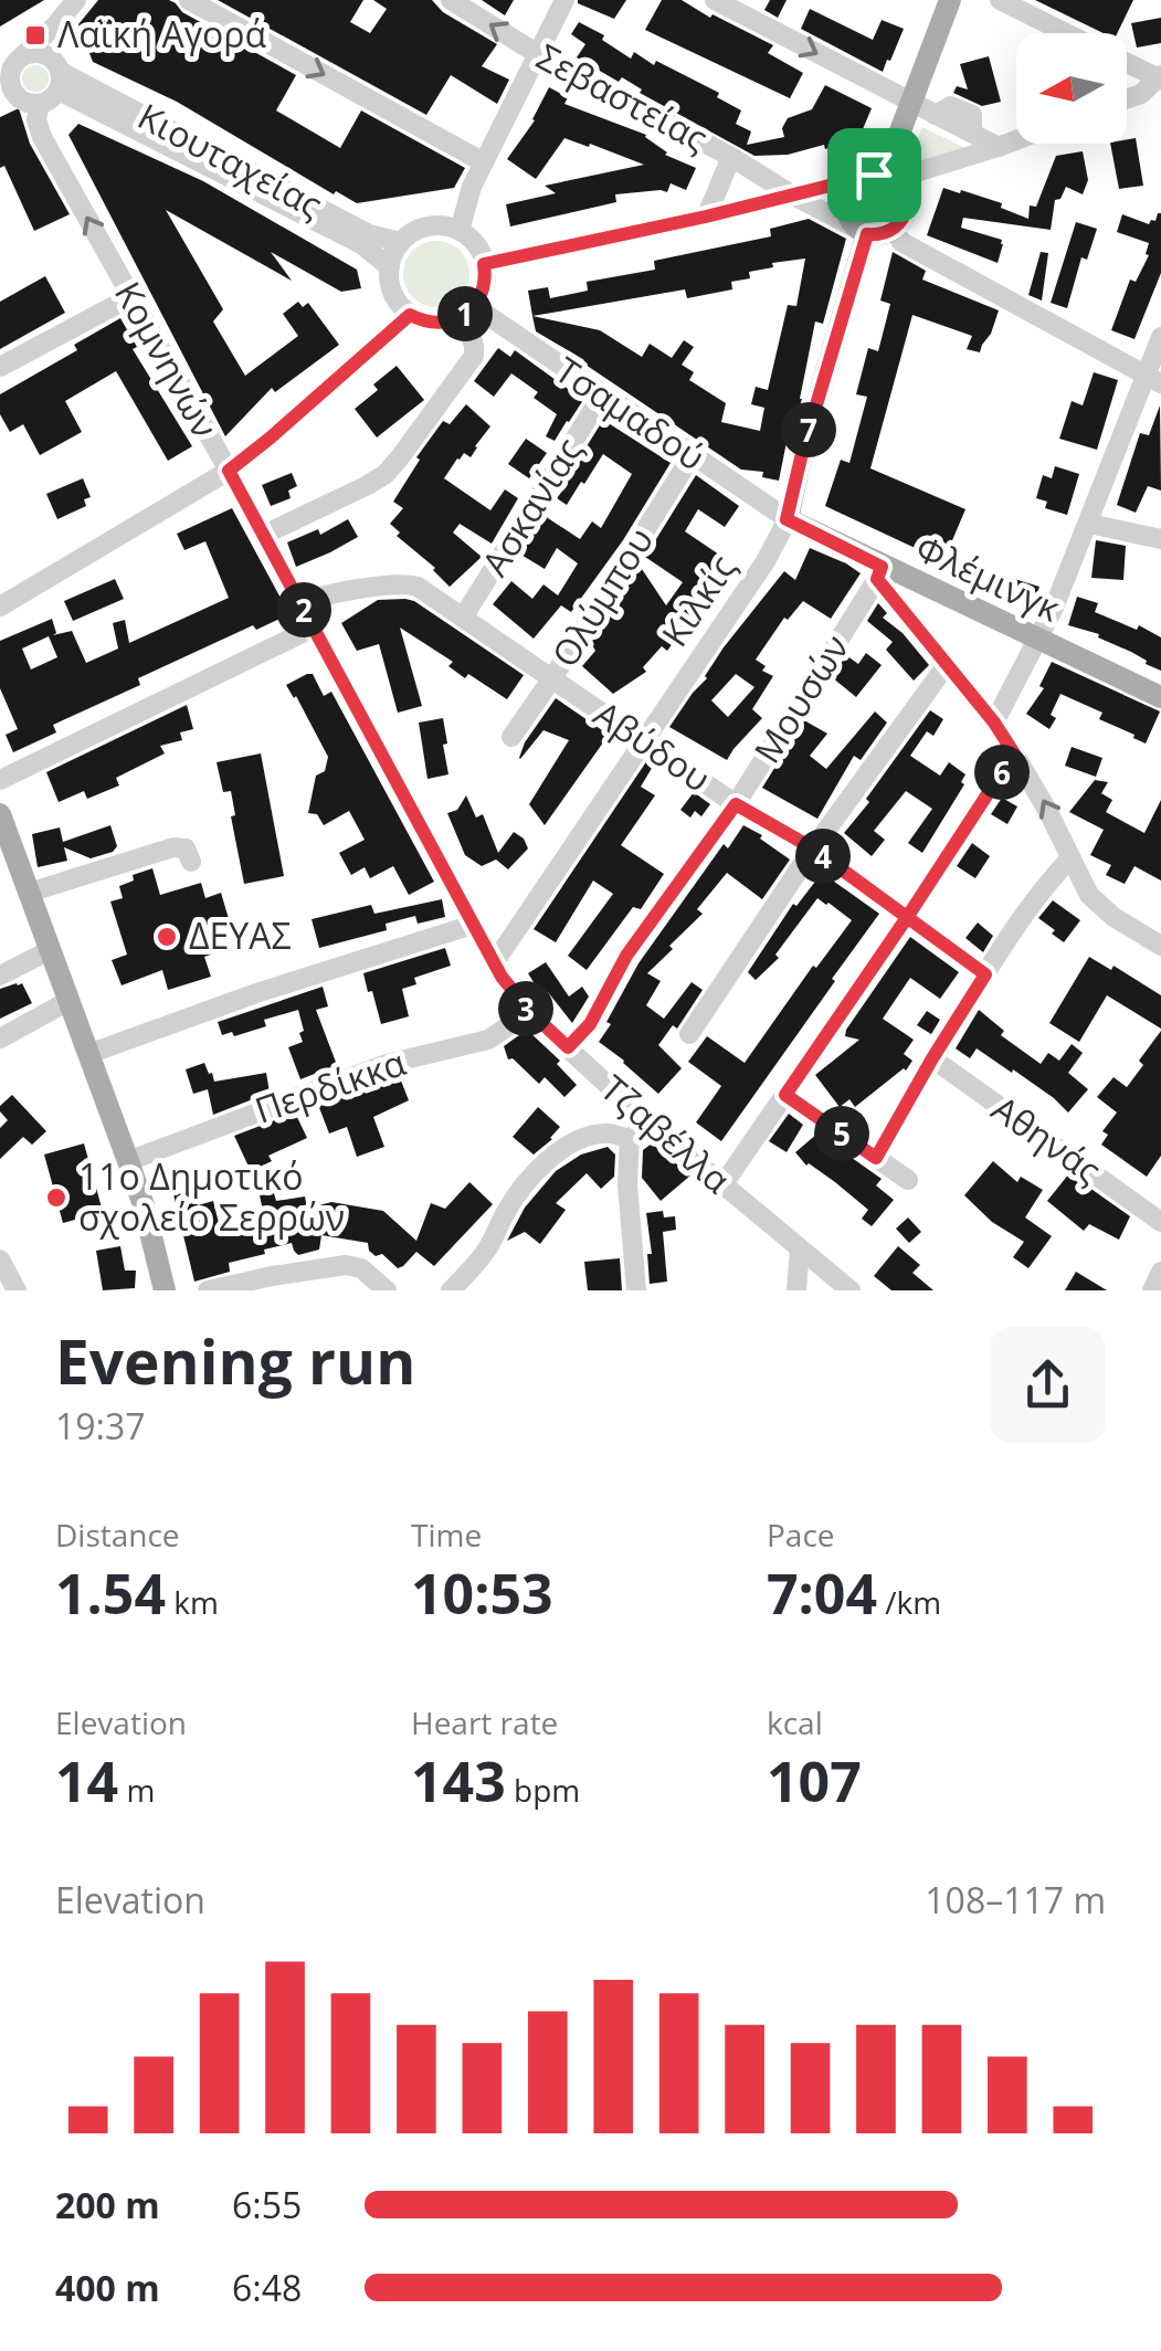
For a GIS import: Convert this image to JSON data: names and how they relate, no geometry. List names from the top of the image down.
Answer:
{
  "streets": {
    "main road": ["Φλέμινγκ", "Κιλκίς"],
    "street": [
      "Σεβαστείας",
      "Κιουταχείας",
      "Κομνηνών",
      "Τσαμαδού",
      "Ασκανίας",
      "Ολύμπου",
      "Μουσών",
      "Αβύδου",
      "Περδίκκα",
      "Τζαβέλλα",
      "Αθηνάς"
    ]
  },
  "crossings": [
    ["Σεβαστείας", "Κιλκίς"],
    ["Κιουταχείας", "Τσαμαδού"],
    ["Κομνηνών", "Κιλκίς"],
    ["Κομνηνών", "Αβύδου"],
    ["Κομνηνών", "Τζαβέλλα"],
    ["Τσαμαδού", "Ασκανίας"],
    ["Τσαμαδού", "Φλέμινγκ"],
    ["Τσαμαδού", "Ολύμπου"],
    ["Τσαμαδού", "Κιλκίς"],
    ["Ασκανίας", "Αβύδου"],
    ["Φλέμινγκ", "Κιλκίς"],
    ["Φλέμινγκ", "Μουσών"],
    ["Ολύμπου", "Αβύδου"],
    ["Κιλκίς", "Αβύδου"],
    ["Κιλκίς", "Τζαβέλλα"],
    ["Μουσών", "Αβύδου"],
    ["Μουσών", "Τζαβέλλα"],
    ["Περδίκκα", "Τζαβέλλα"]
  ],
  "places": {
    "transit": ["Λαϊκή Αγορά"],
    "other": ["ΔΕΥΑΣ", "11ο Δημοτικό σχολείο Σερρών"]
  },
  "north": "left",
  "page": {
    "pins": [
      "1",
      "7",
      "2",
      "6",
      "4",
      "3",
      "5"
    ],
    "heading": ["Evening run", "19:37"],
    "stats": [
      ["Distance", "1.54 km"],
      ["Time", "10:53"],
      ["Pace", "7:04 /km"],
      ["Elevation", "14 m"],
      ["Heart rate", "143 bpm"],
      ["kcal", "107"]
    ],
    "chart": ["Elevation", "108–117 m"],
    "list": [
      {
        "name": "200 m",
        "note": "6:55"
      },
      {
        "name": "400 m",
        "note": "6:48"
      }
    ]
  }
}
